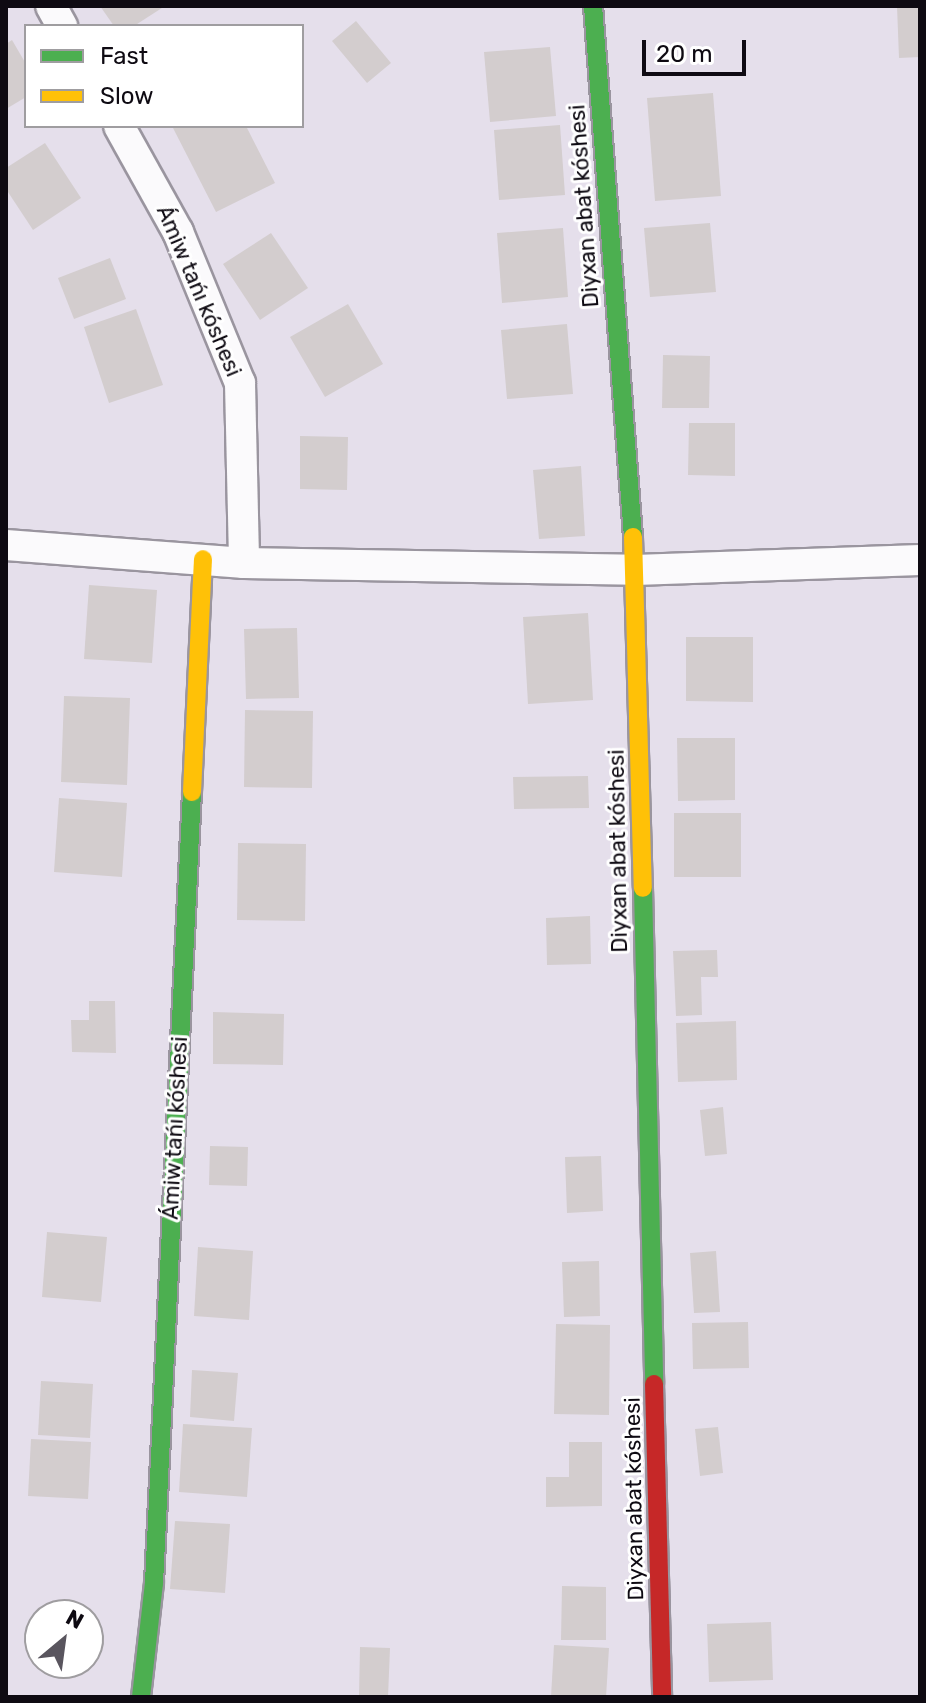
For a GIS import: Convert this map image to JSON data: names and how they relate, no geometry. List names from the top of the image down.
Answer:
{
  "streets": {
    "street": ["Diyxan abat kóshesi", "Ámiw tańı kóshesi"]
  },
  "legend": ["Fast", "Slow"],
  "scale_bar": "20 m",
  "north": "top right"
}
